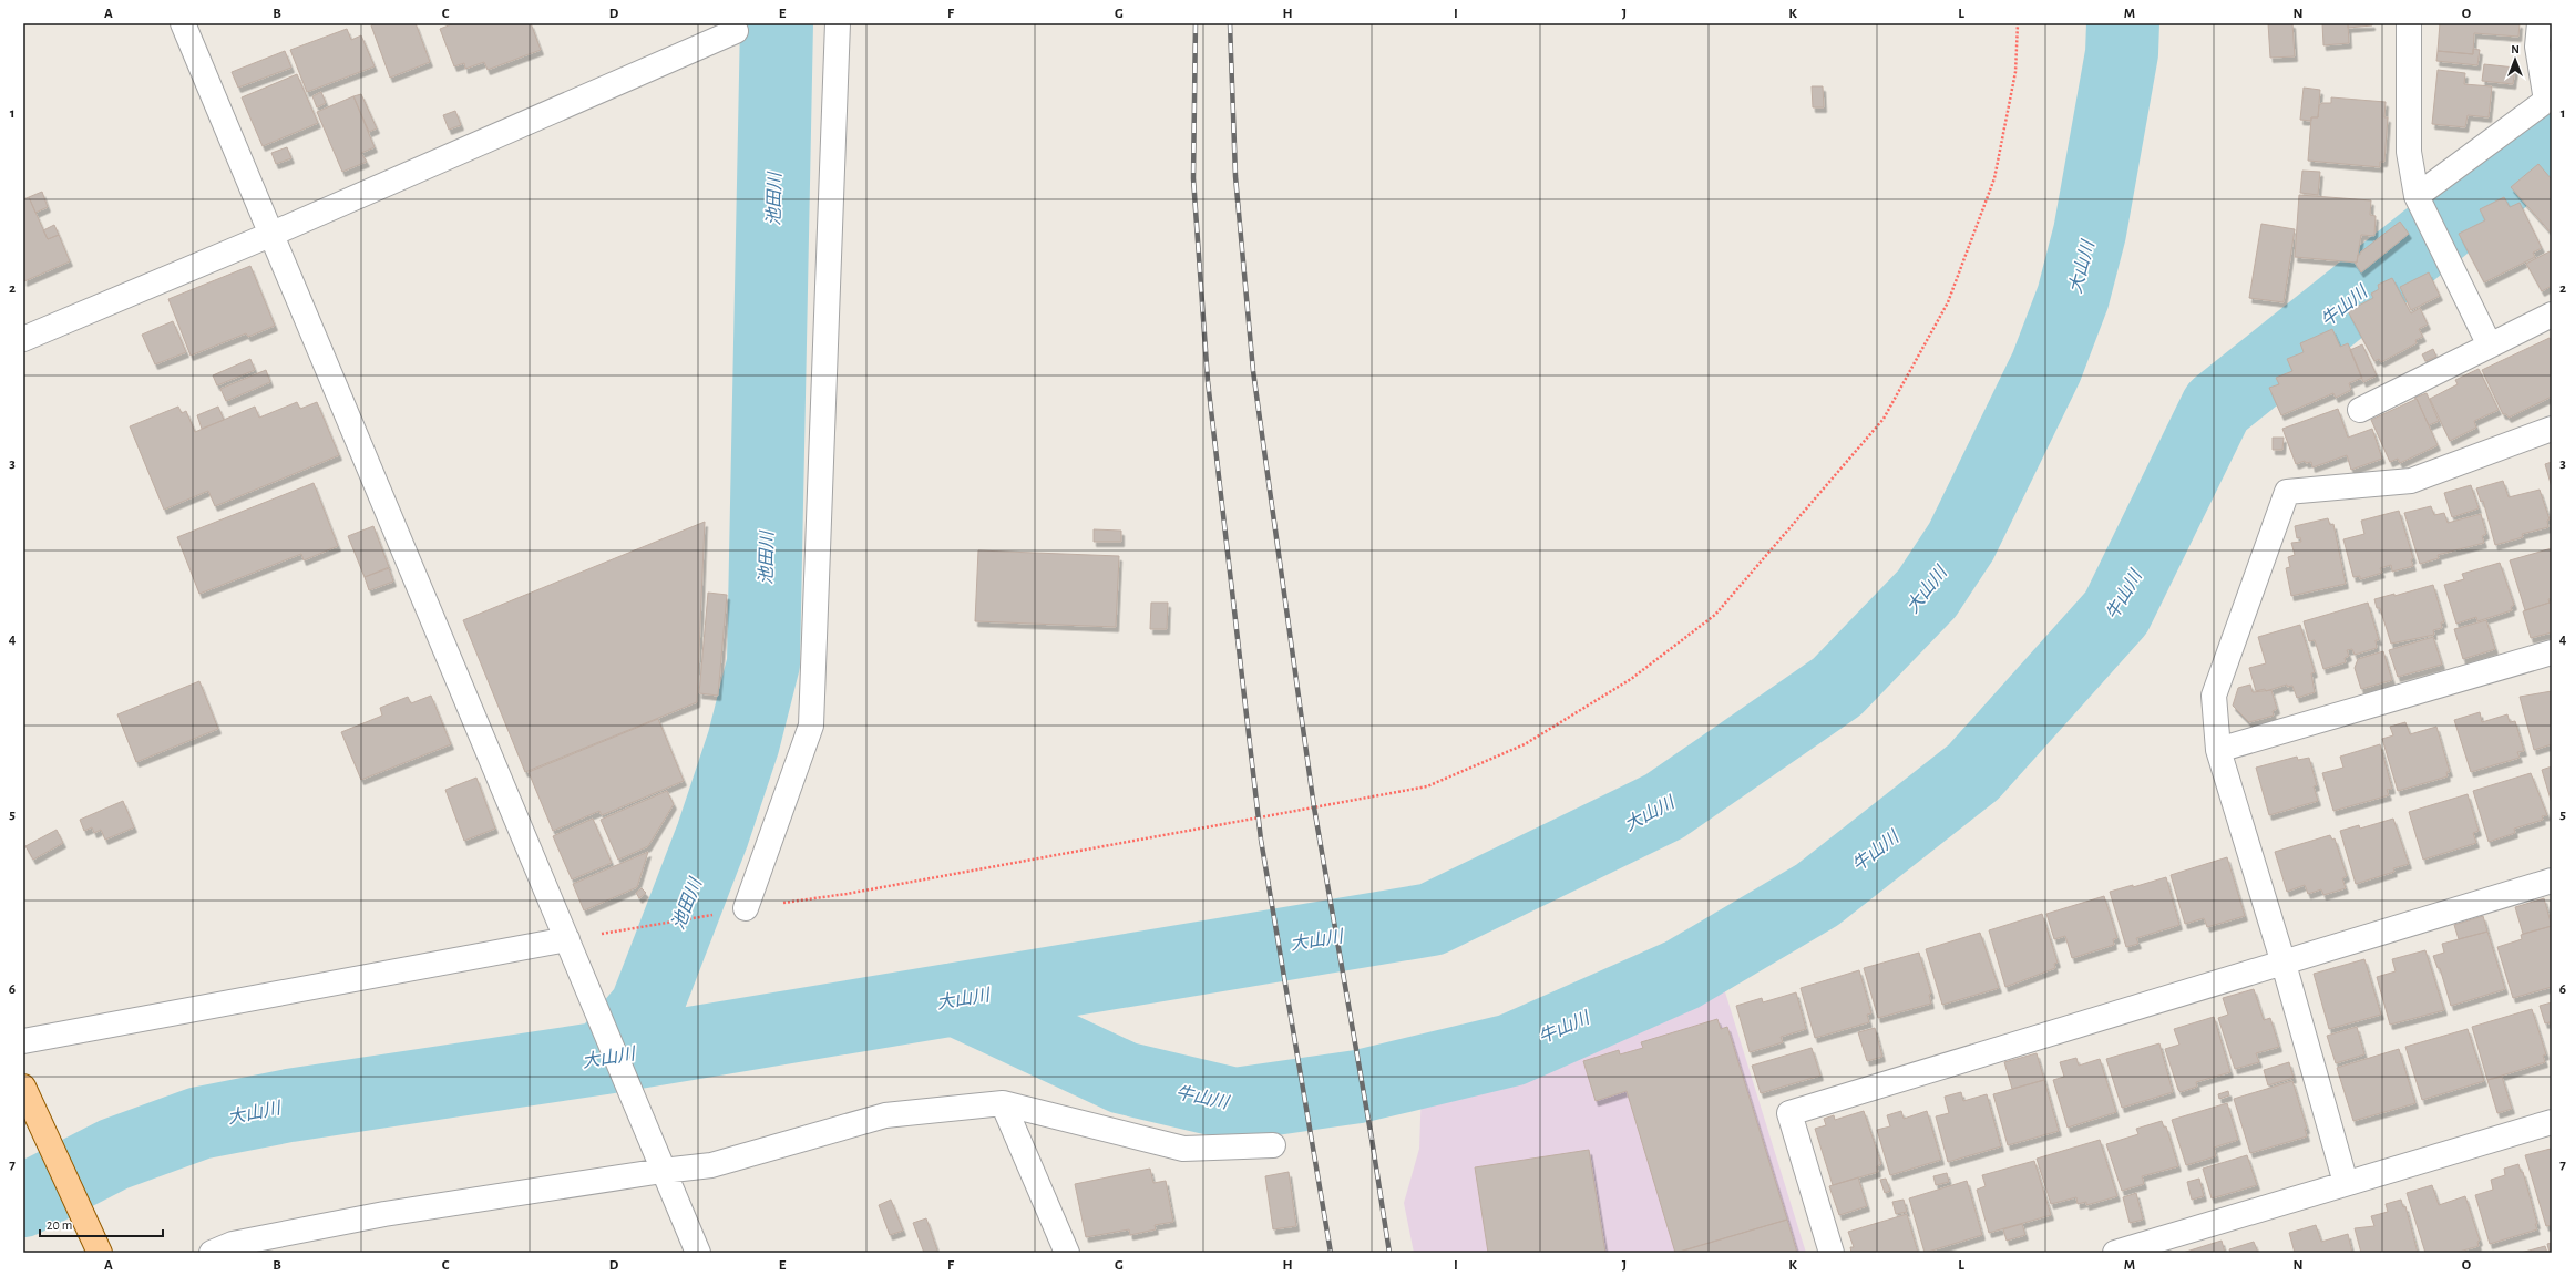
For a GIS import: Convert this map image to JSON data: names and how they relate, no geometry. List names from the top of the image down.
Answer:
{
  "water": ["池田川", "大山川", "牛山川"],
  "scale_bar": "20 m",
  "north": "top",
  "grid": {
    "columns": [
      "A",
      "B",
      "C",
      "D",
      "E",
      "F",
      "G",
      "H",
      "I",
      "J",
      "K",
      "L",
      "M",
      "N",
      "O"
    ],
    "rows": [
      "1",
      "2",
      "3",
      "4",
      "5",
      "6",
      "7"
    ]
  }
}
